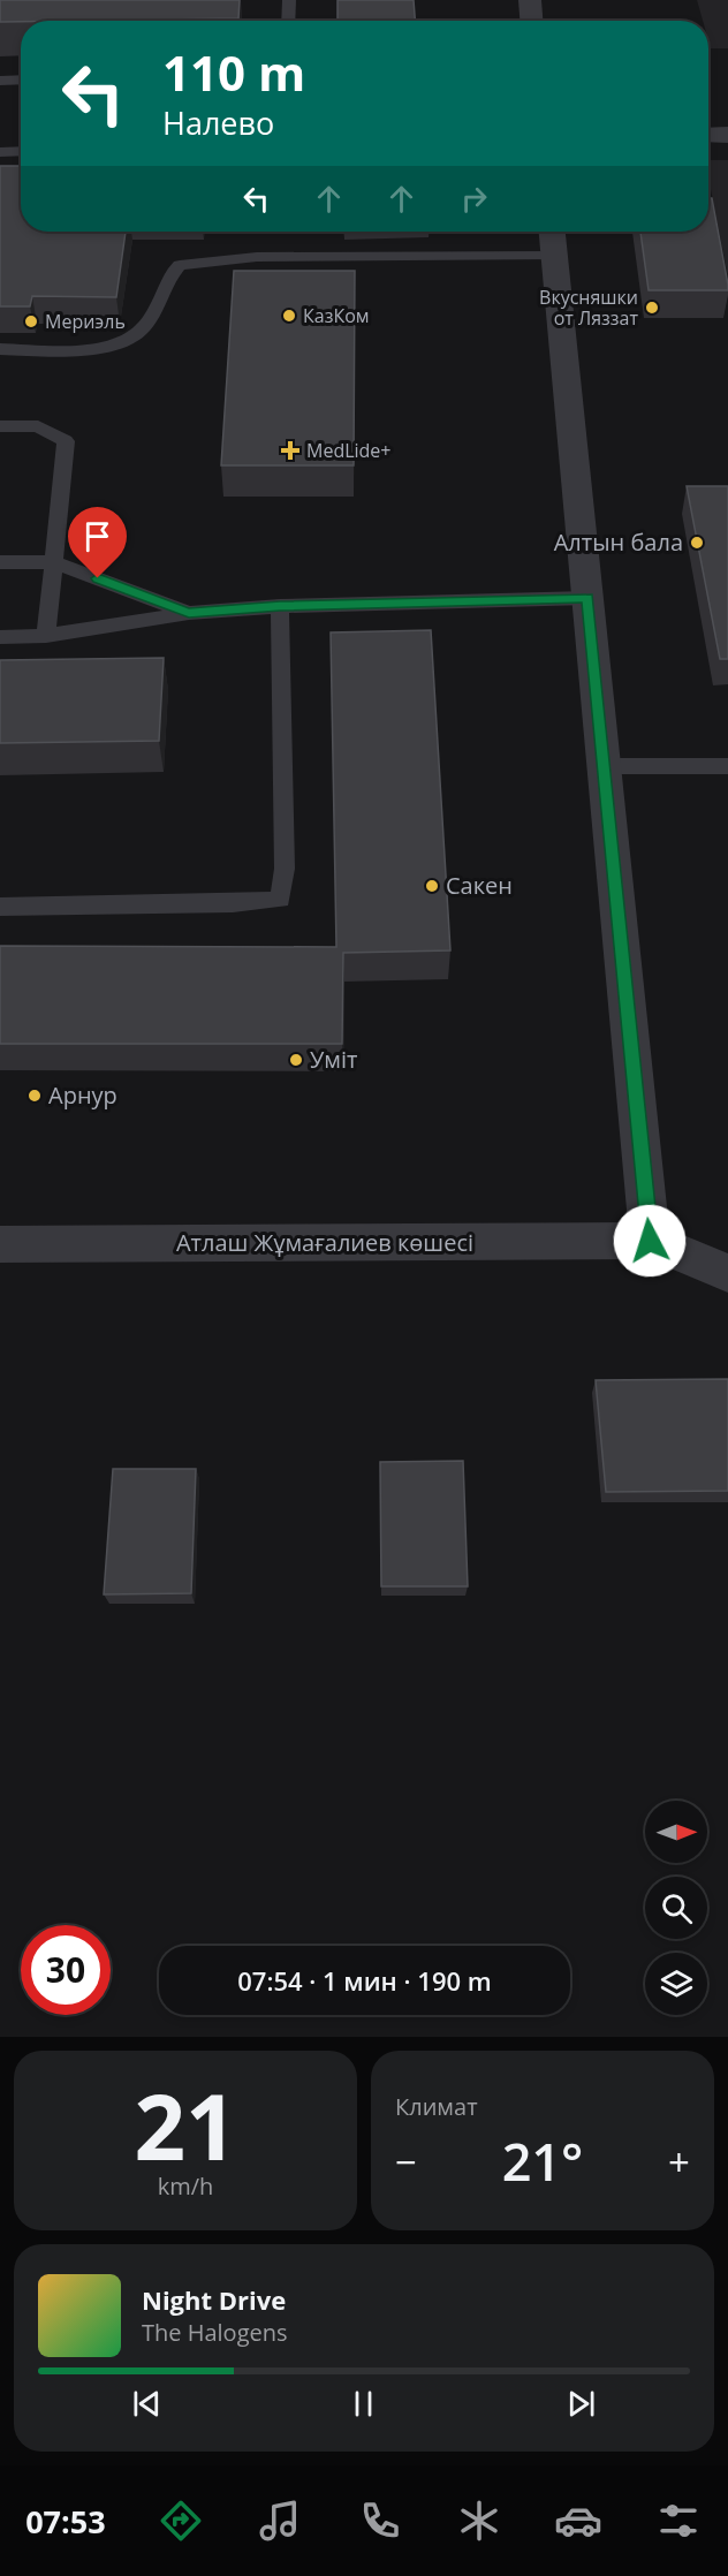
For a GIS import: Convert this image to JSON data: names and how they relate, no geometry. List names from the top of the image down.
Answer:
{
  "streets": {
    "street": ["Атлаш Жұмағалиев көшесі"]
  },
  "places": {
    "other": [
      "Вкусняшки от Ляззат",
      "КазКом",
      "Мериэль",
      "Алтын бала",
      "Сакен",
      "Умiт",
      "Арнур"
    ],
    "health": ["MedLide+"]
  },
  "north": "right",
  "page": {
    "turn": ["110 m", "Налево"],
    "limit": "30",
    "trip": "07:54 · 1 мин · 190 m",
    "tile": [
      ["21", "km/h"],
      "Климат"
    ],
    "heat": ["−", "21°", "+"],
    "song": ["Night Drive", "The Halogens"],
    "tabs": "07:53"
  }
}
